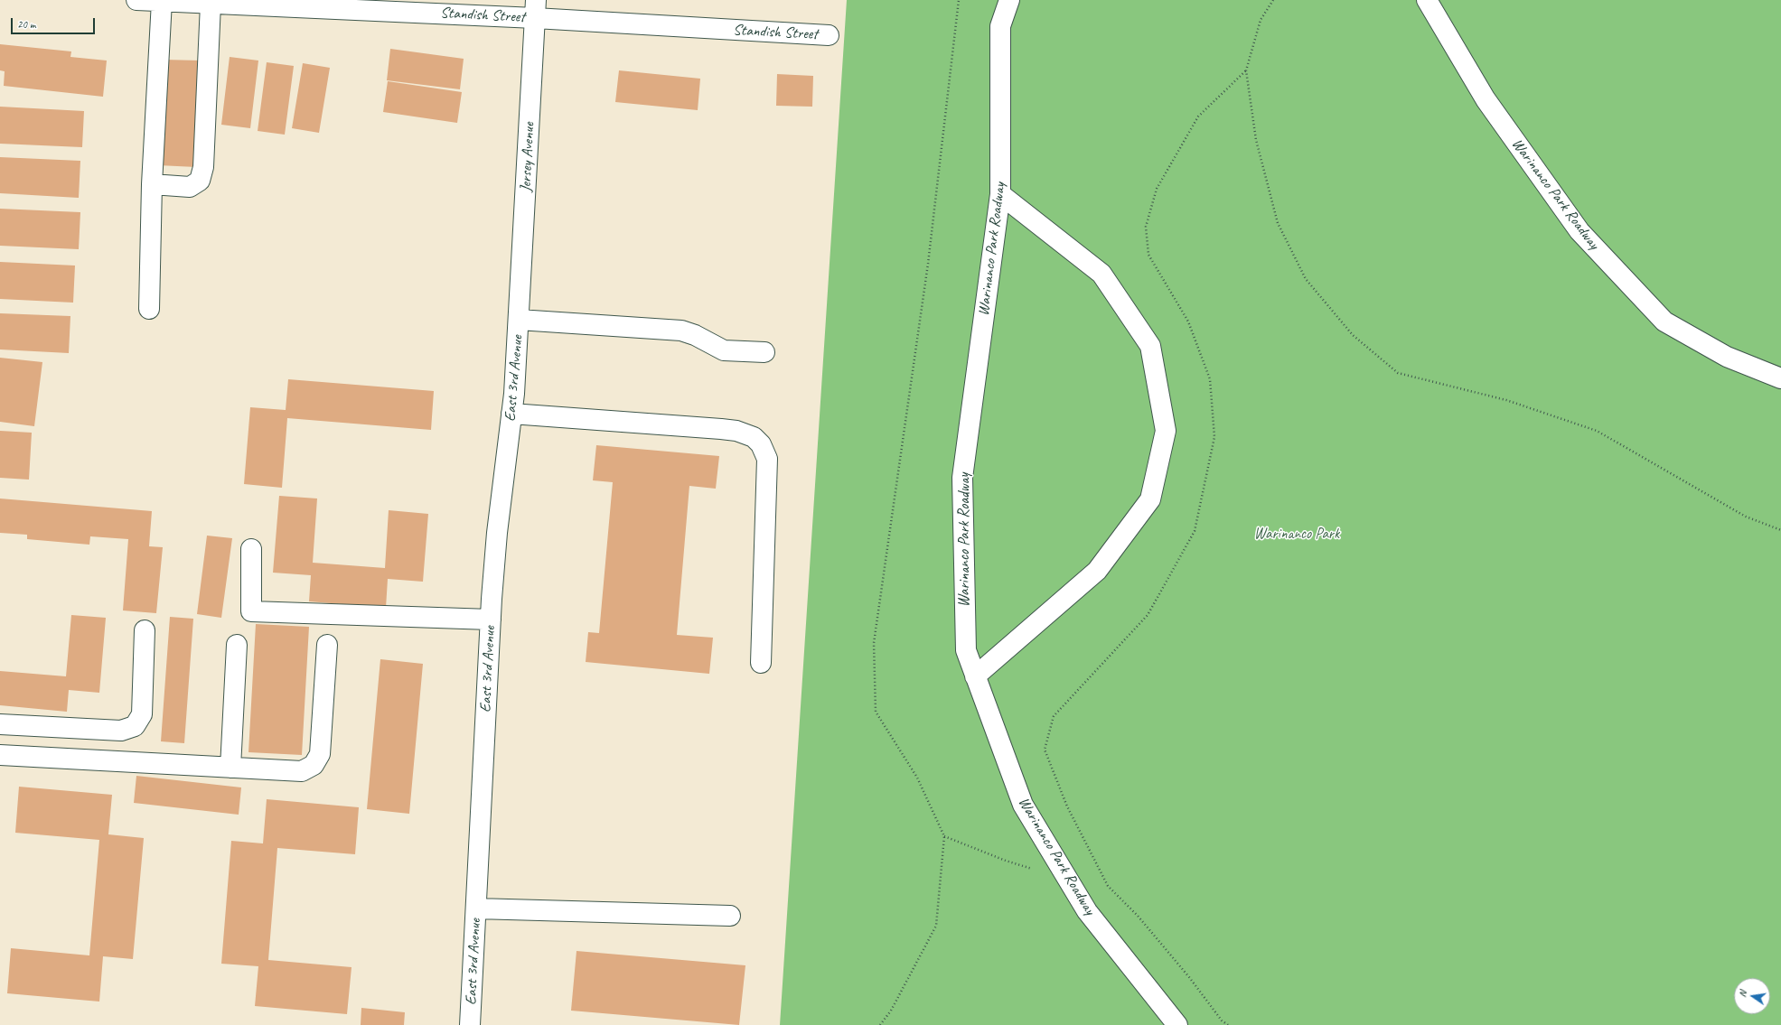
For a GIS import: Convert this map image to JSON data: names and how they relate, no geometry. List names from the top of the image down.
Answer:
{
  "streets": {
    "street": [
      "Standish Street",
      "Jersey Avenue",
      "Warinanco Park Roadway",
      "East 3rd Avenue"
    ]
  },
  "crossings": [
    ["Standish Street", "Jersey Avenue"],
    ["Jersey Avenue", "East 3rd Avenue"]
  ],
  "parks": ["Warinanco Park"],
  "scale_bar": "20 m",
  "north": "left"
}
